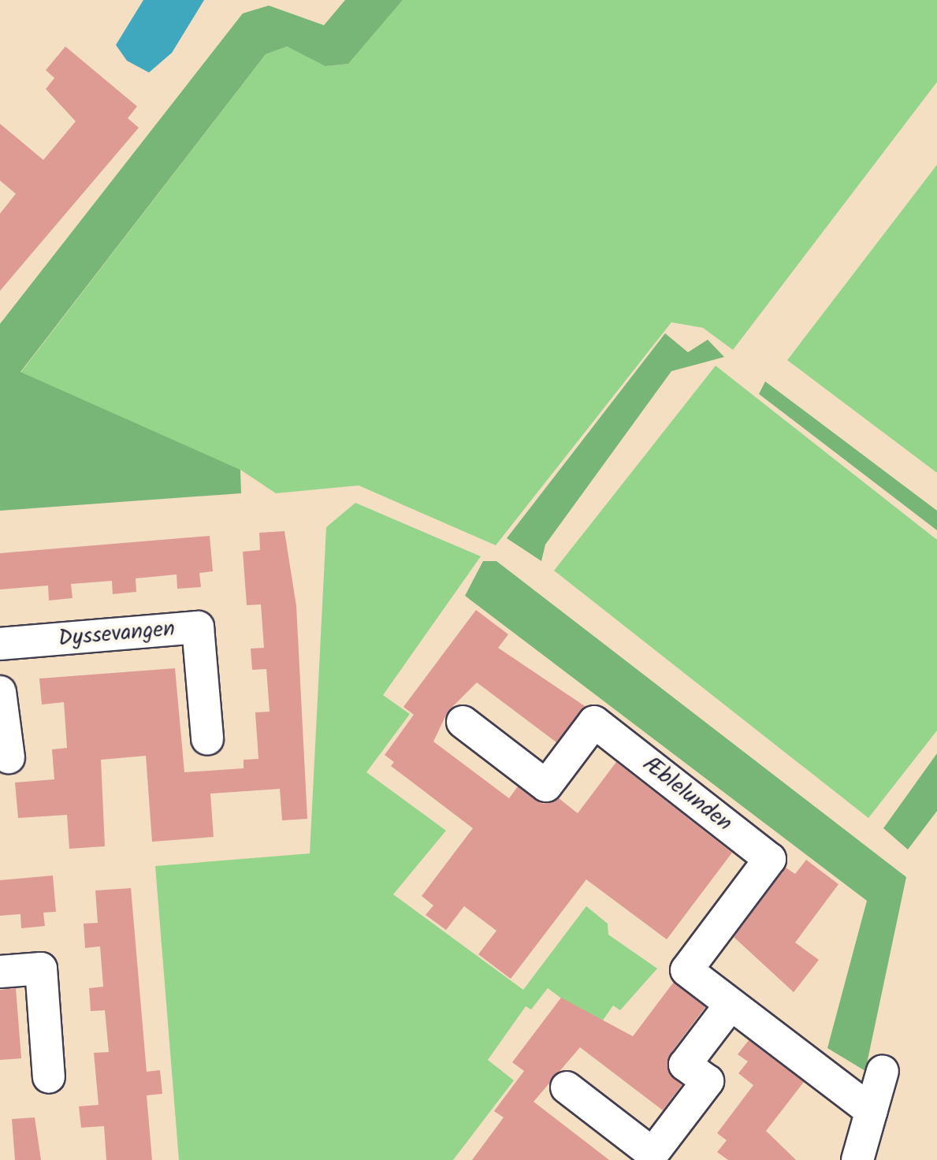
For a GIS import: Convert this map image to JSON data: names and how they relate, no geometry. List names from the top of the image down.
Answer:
{
  "streets": {
    "street": ["Dyssevangen", "Æblelunden"]
  }
}
